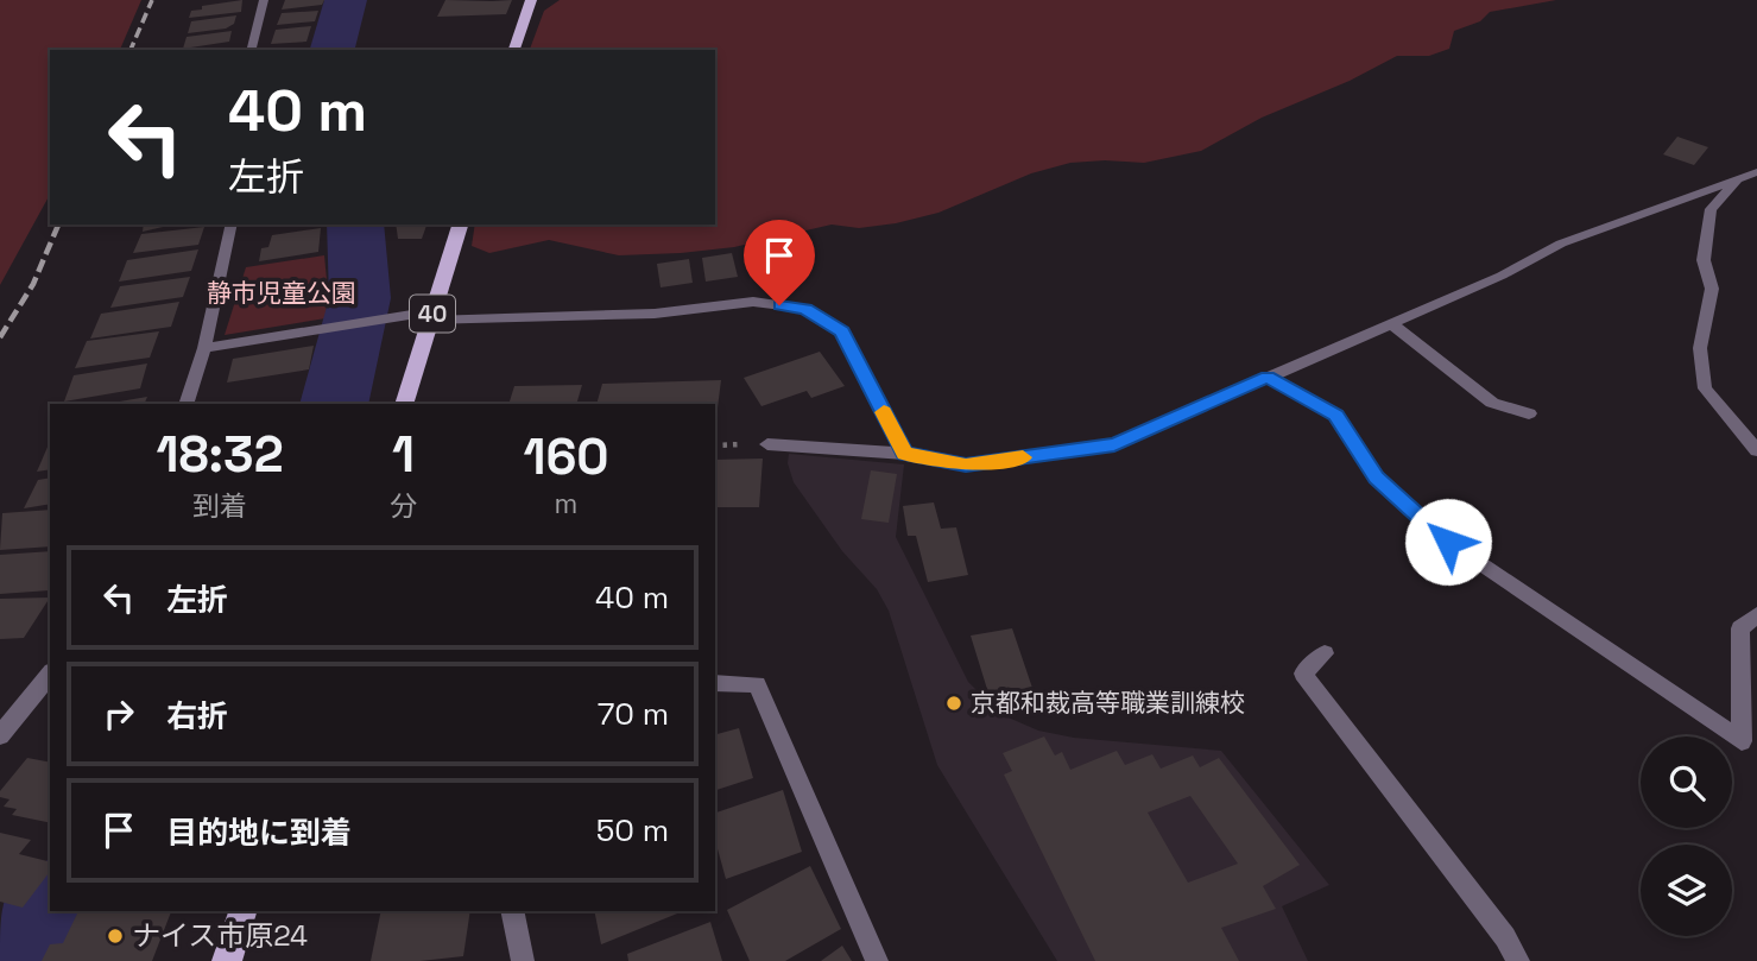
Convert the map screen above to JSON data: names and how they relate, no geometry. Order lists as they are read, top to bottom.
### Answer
{
  "streets": {
    "main road": ["40"]
  },
  "parks": ["静市児童公園"],
  "places": ["京都和裁高等職業訓練校", "ナイス市原24"],
  "page": {
    "turn": ["40 m", "左折"],
    "eta": [
      "18:32",
      "到着",
      "1",
      "分",
      "160",
      "m"
    ],
    "list": [
      {
        "name": "左折",
        "value": "40 m"
      },
      {
        "name": "右折",
        "value": "70 m"
      },
      {
        "name": "目的地に到着",
        "value": "50 m"
      }
    ]
  }
}
